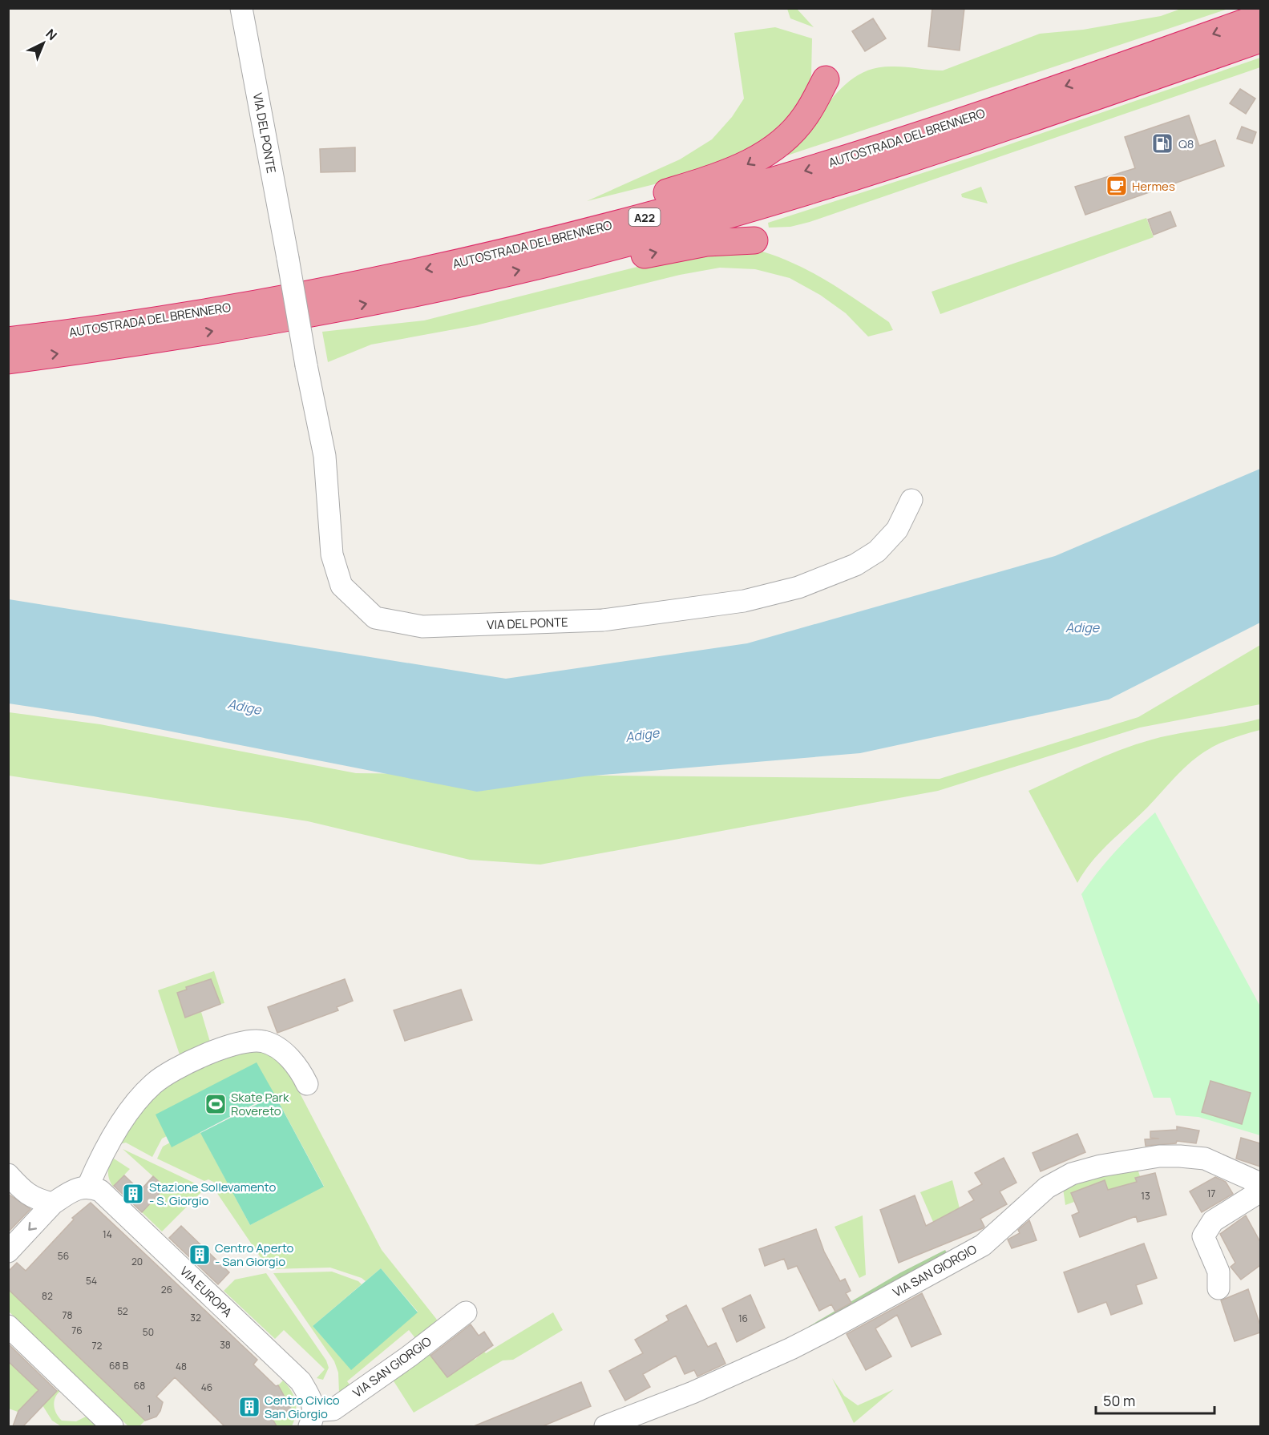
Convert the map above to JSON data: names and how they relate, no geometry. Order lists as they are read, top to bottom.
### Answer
{
  "streets": {
    "highway": ["AUTOSTRADA DEL BRENNERO", "A22"],
    "street": ["VIA DEL PONTE", "VIA SAN GIORGIO", "VIA EUROPA"]
  },
  "crossings": [
    ["VIA SAN GIORGIO", "VIA EUROPA"]
  ],
  "water": ["Adige"],
  "places": {
    "fuel station": ["Q8"],
    "cafe": ["Hermes"],
    "sports": ["Skate Park Rovereto"],
    "building": ["Stazione Sollevamento - S. Giorgio", "Centro Aperto - San Giorgio", "Centro Civico San Giorgio"]
  },
  "house_numbers": [
    "17",
    "13",
    "14",
    "56",
    "20",
    "54",
    "26",
    "82",
    "52",
    "78",
    "32",
    "16",
    "76",
    "50",
    "38",
    "72",
    "68 B",
    "48",
    "68",
    "46",
    "1"
  ],
  "scale_bar": "50 m",
  "north": "top right"
}
